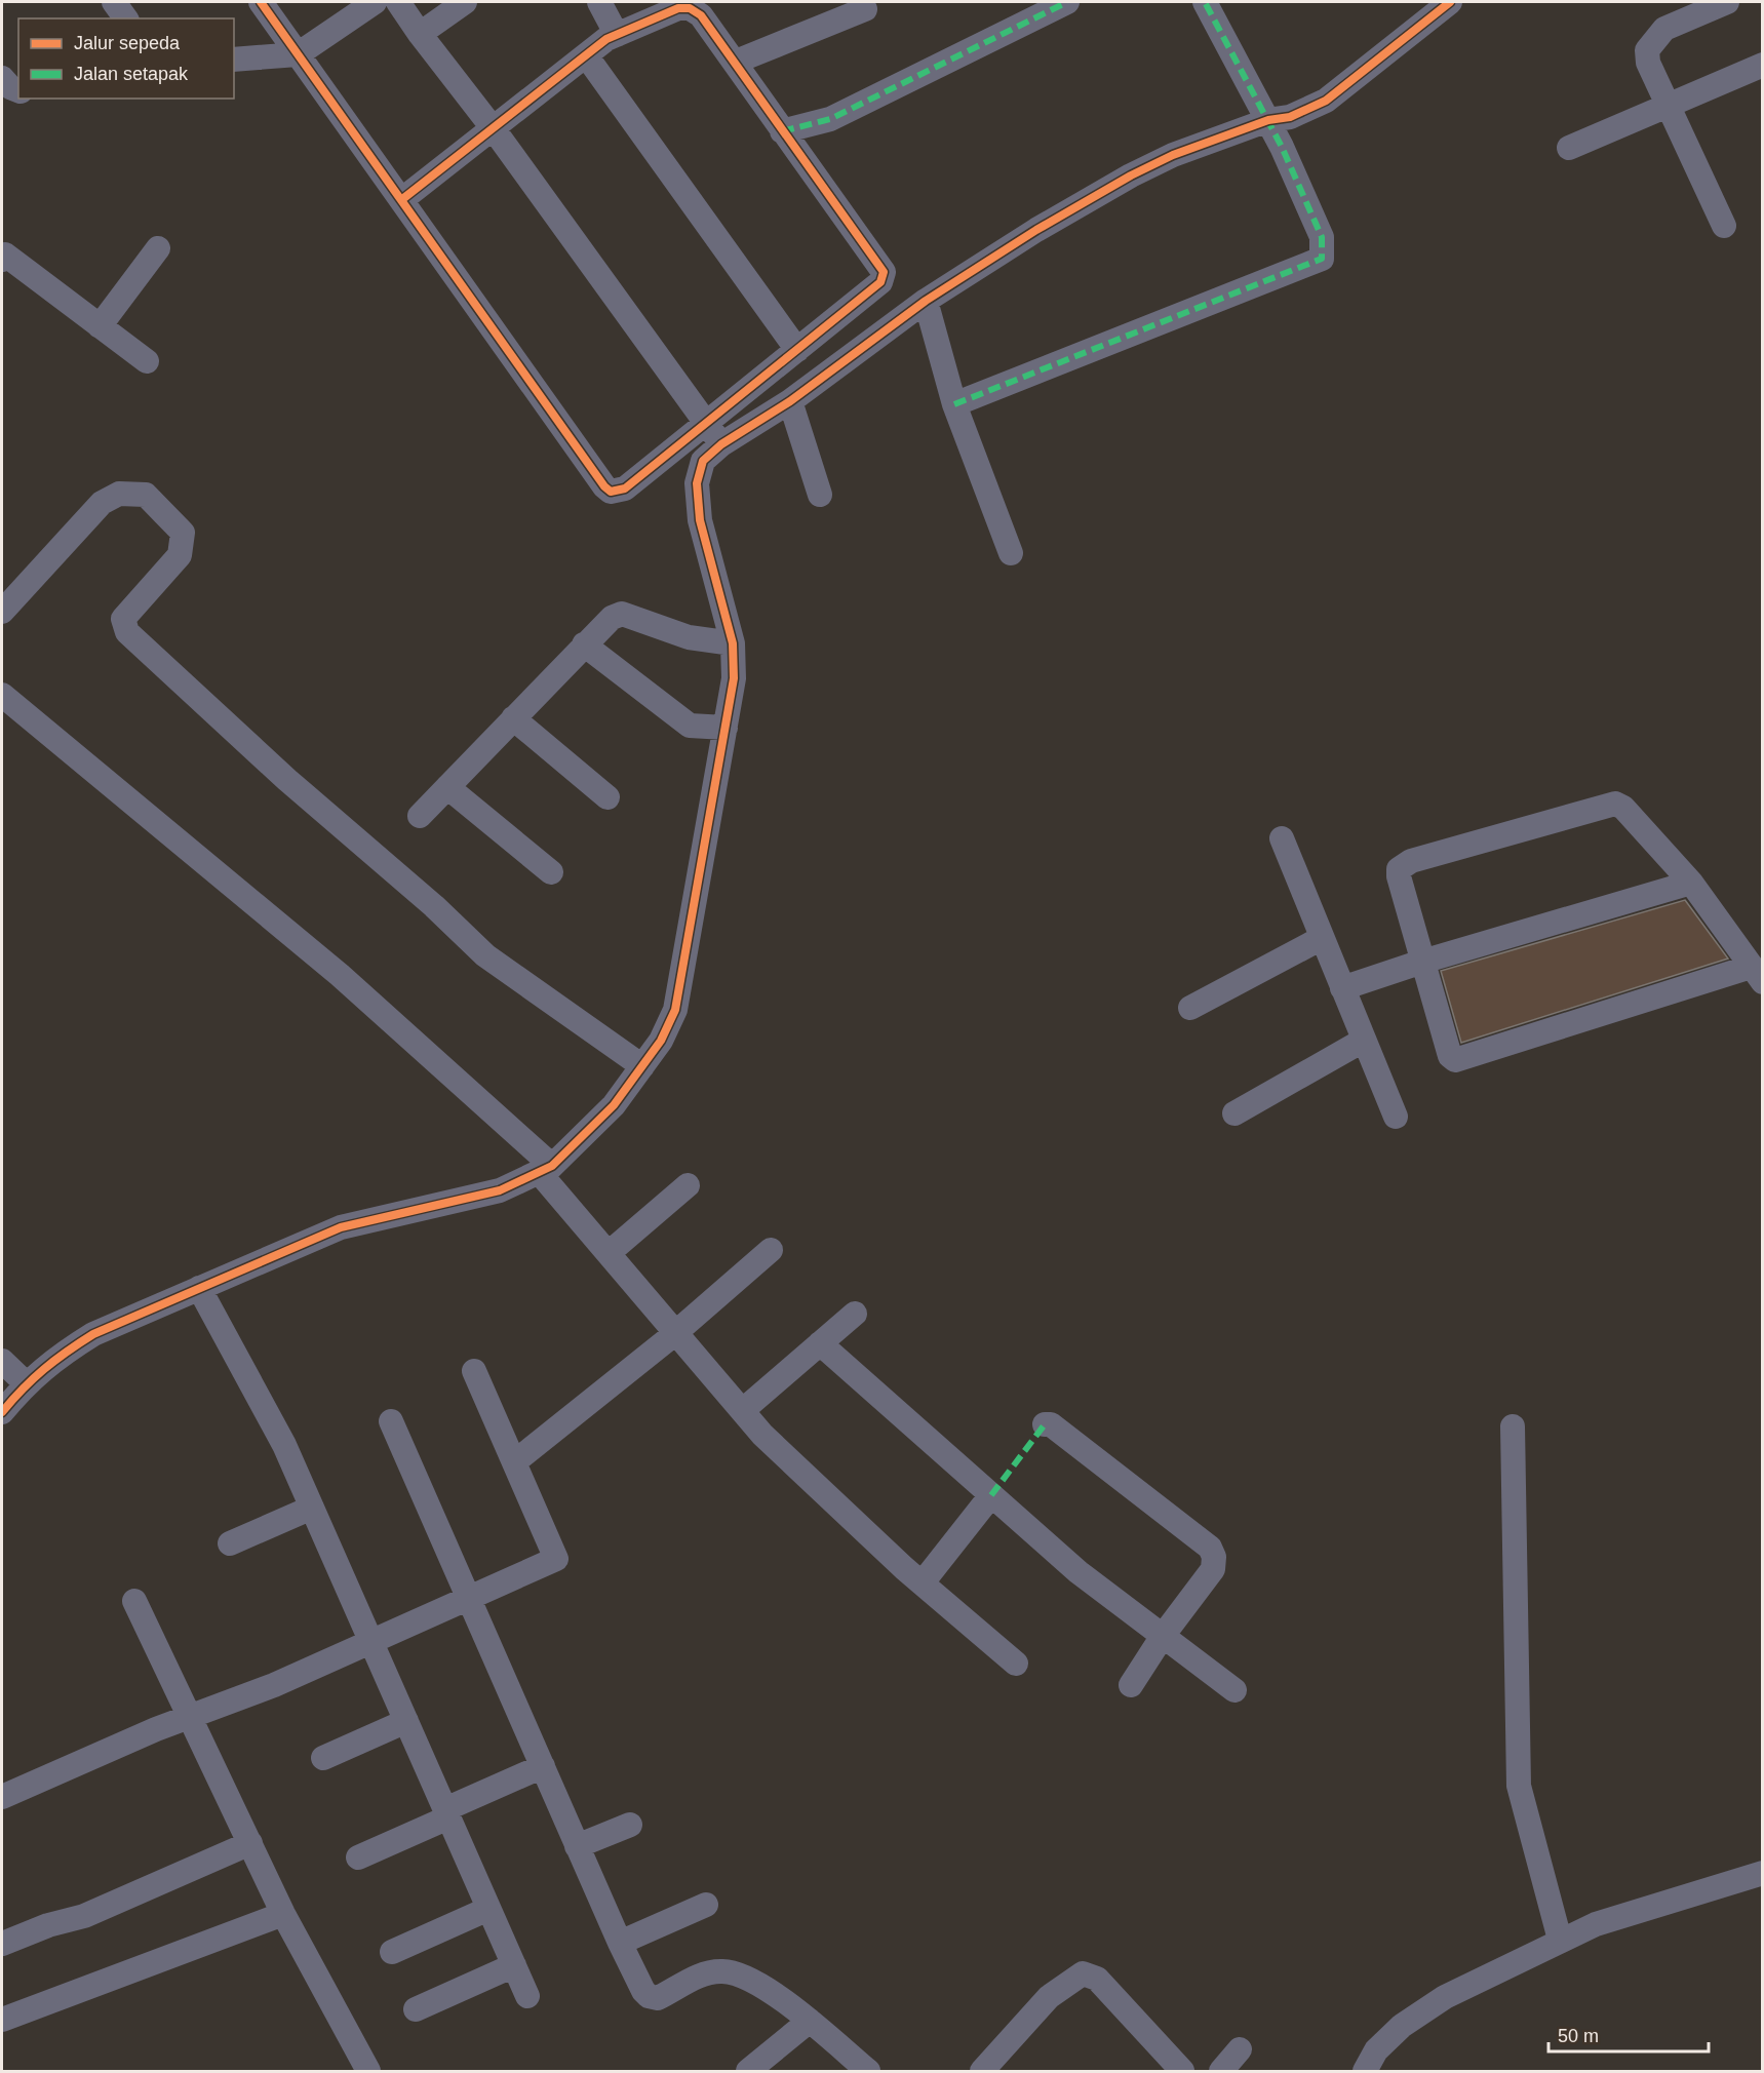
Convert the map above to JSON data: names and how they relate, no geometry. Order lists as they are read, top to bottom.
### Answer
{
  "legend": ["Jalur sepeda", "Jalan setapak"],
  "scale_bar": "50 m"
}
